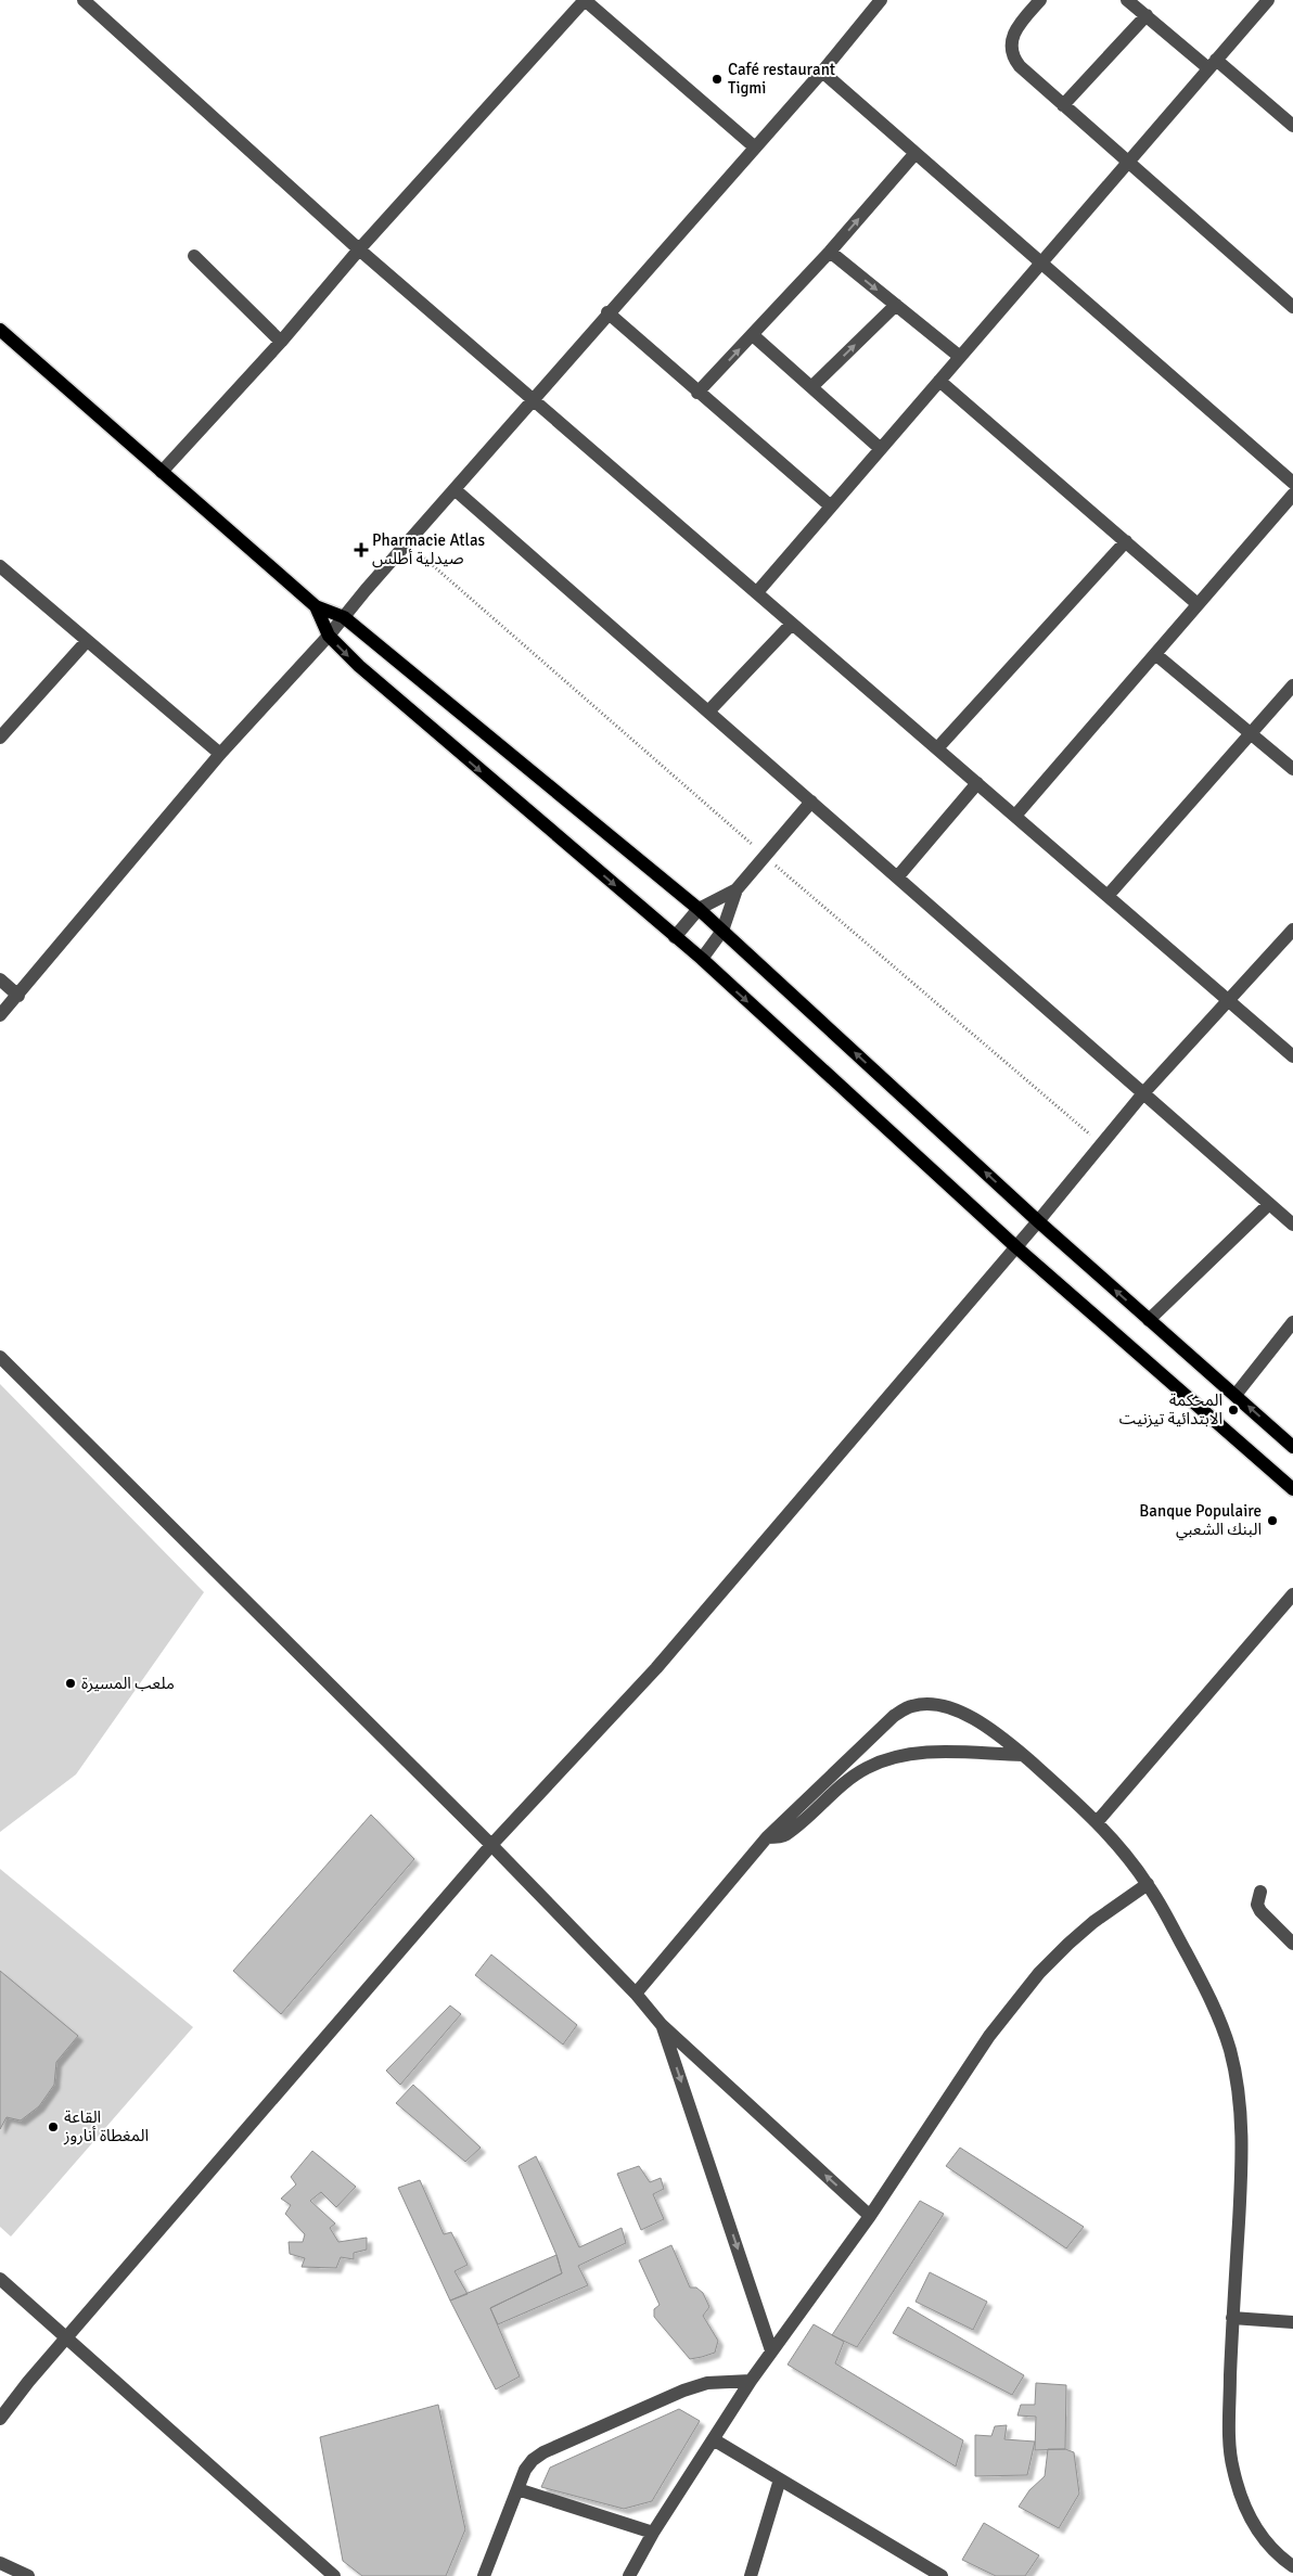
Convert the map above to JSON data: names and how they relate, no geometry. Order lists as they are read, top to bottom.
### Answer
{
  "places": {
    "other": [
      "Café restaurant Tigmi",
      "المحكمة الابتدائية تيزنيت",
      "Banque Populaire البنك الشعبي",
      "ملعب المسيرة",
      "القاعة المغطاة أناروز"
    ],
    "health": ["Pharmacie Atlas صيدلية أطلس"]
  }
}
